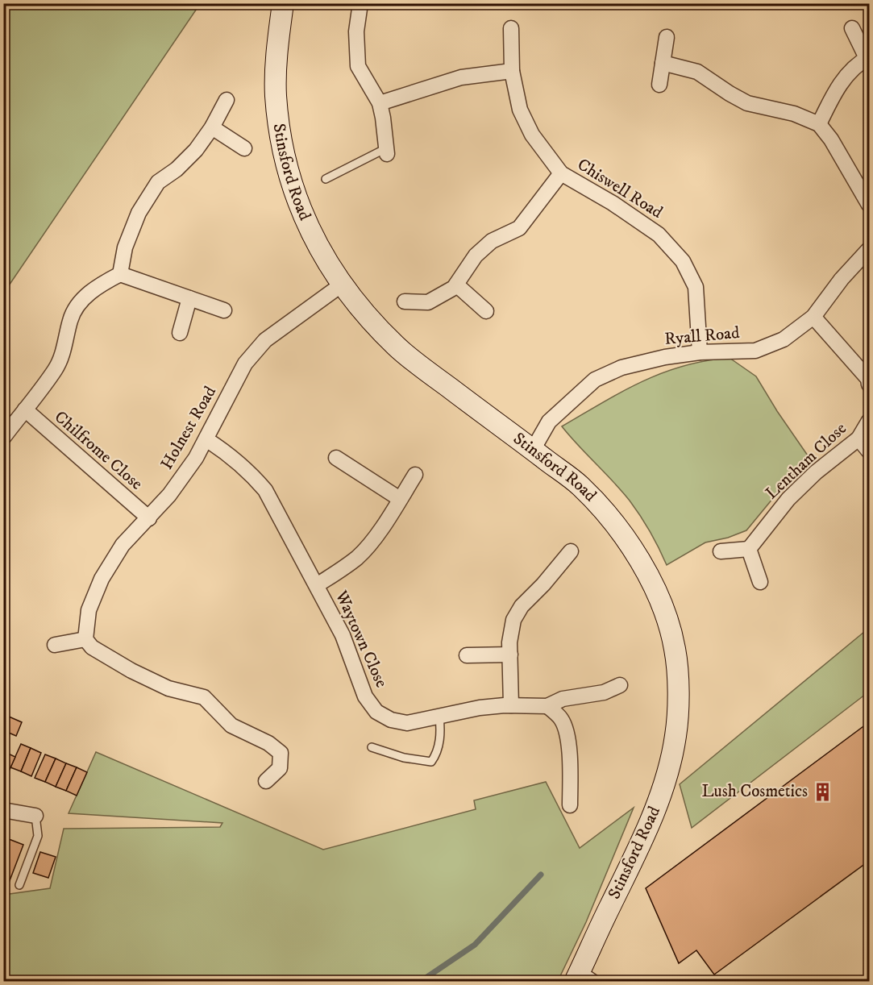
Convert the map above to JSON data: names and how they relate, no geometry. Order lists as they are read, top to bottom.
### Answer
{
  "streets": {
    "street": [
      "Stinsford Road",
      "Chiswell Road",
      "Ryall Road",
      "Holnest Road",
      "Chilfrome Close",
      "Lentham Close",
      "Waytown Close"
    ]
  },
  "crossings": [
    ["Stinsford Road", "Ryall Road"],
    ["Stinsford Road", "Holnest Road"],
    ["Chiswell Road", "Ryall Road"],
    ["Holnest Road", "Chilfrome Close"],
    ["Holnest Road", "Waytown Close"]
  ],
  "places": {
    "building": ["Lush Cosmetics"]
  }
}
